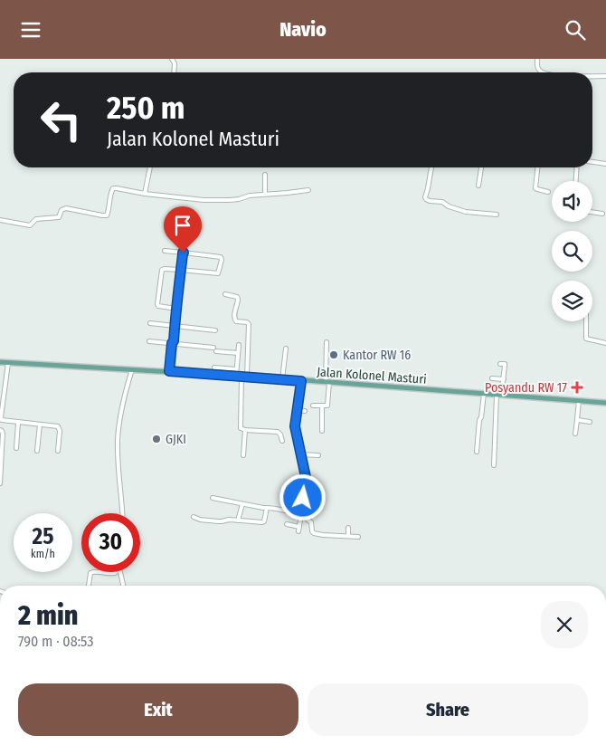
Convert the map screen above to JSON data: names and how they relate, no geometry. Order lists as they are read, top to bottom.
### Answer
{
  "streets": {
    "main road": ["Jalan Kolonel Masturi"]
  },
  "places": {
    "other": ["Kantor RW 16", "GJKI"],
    "health": ["Posyandu RW 17"]
  },
  "page": {
    "header": "Navio",
    "turn": ["250 m", "Jalan Kolonel Masturi"],
    "speed": "25 km/h",
    "limit": "30",
    "heading": ["2 min", "790 m · 08:53"],
    "buttons": ["Exit", "Share"]
  }
}
